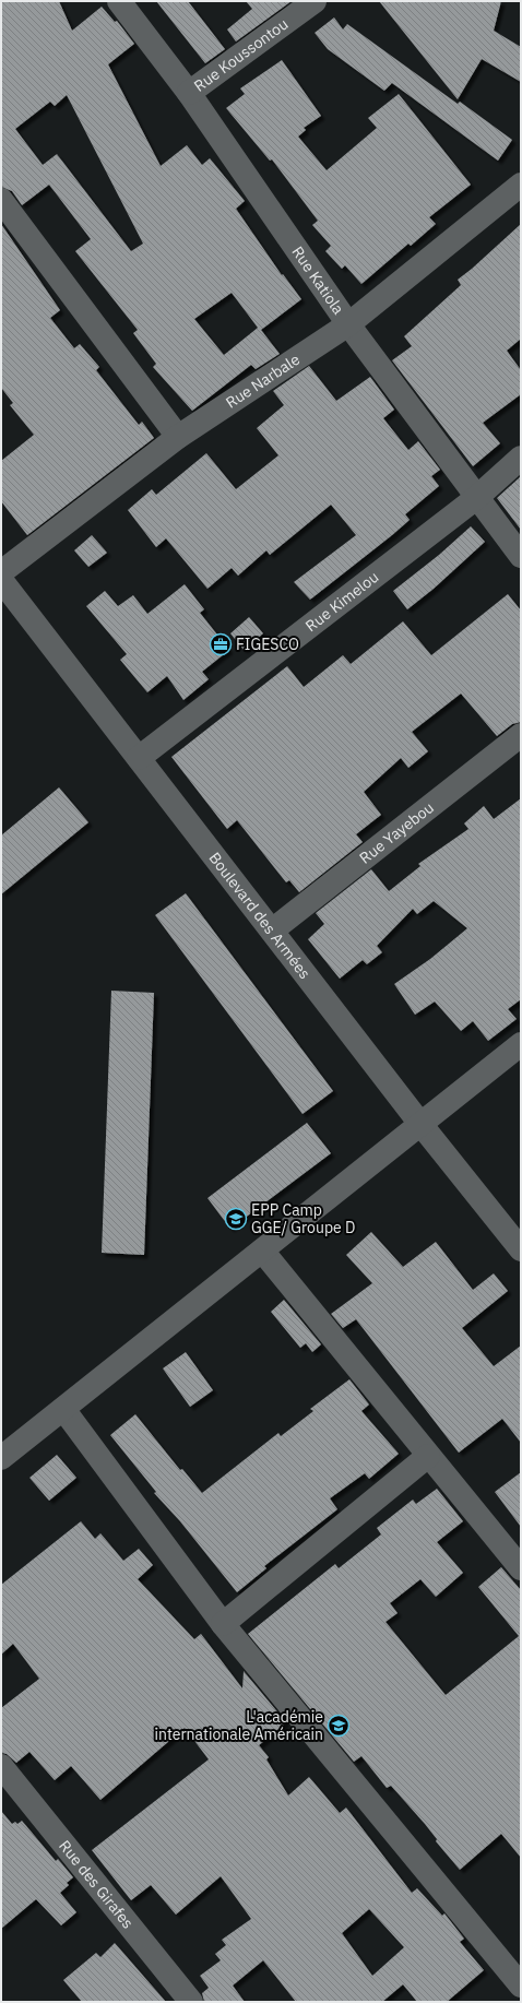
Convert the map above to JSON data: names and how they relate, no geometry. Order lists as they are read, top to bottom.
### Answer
{
  "streets": {
    "street": [
      "Rue Koussontou",
      "Rue Katiola",
      "Rue Narbale",
      "Rue Kimelou",
      "Rue Yayebou",
      "Boulevard des Armées",
      "Rue des Girafes"
    ]
  },
  "crossings": [
    ["Rue Koussontou", "Rue Katiola"],
    ["Rue Katiola", "Rue Narbale"],
    ["Rue Katiola", "Rue Kimelou"],
    ["Rue Kimelou", "Boulevard des Armées"],
    ["Rue Yayebou", "Boulevard des Armées"]
  ],
  "places": {
    "office": ["FIGESCO"],
    "school or university": ["EPP Camp GGE/ Groupe D", "L'académie internationale Américain"]
  }
}
